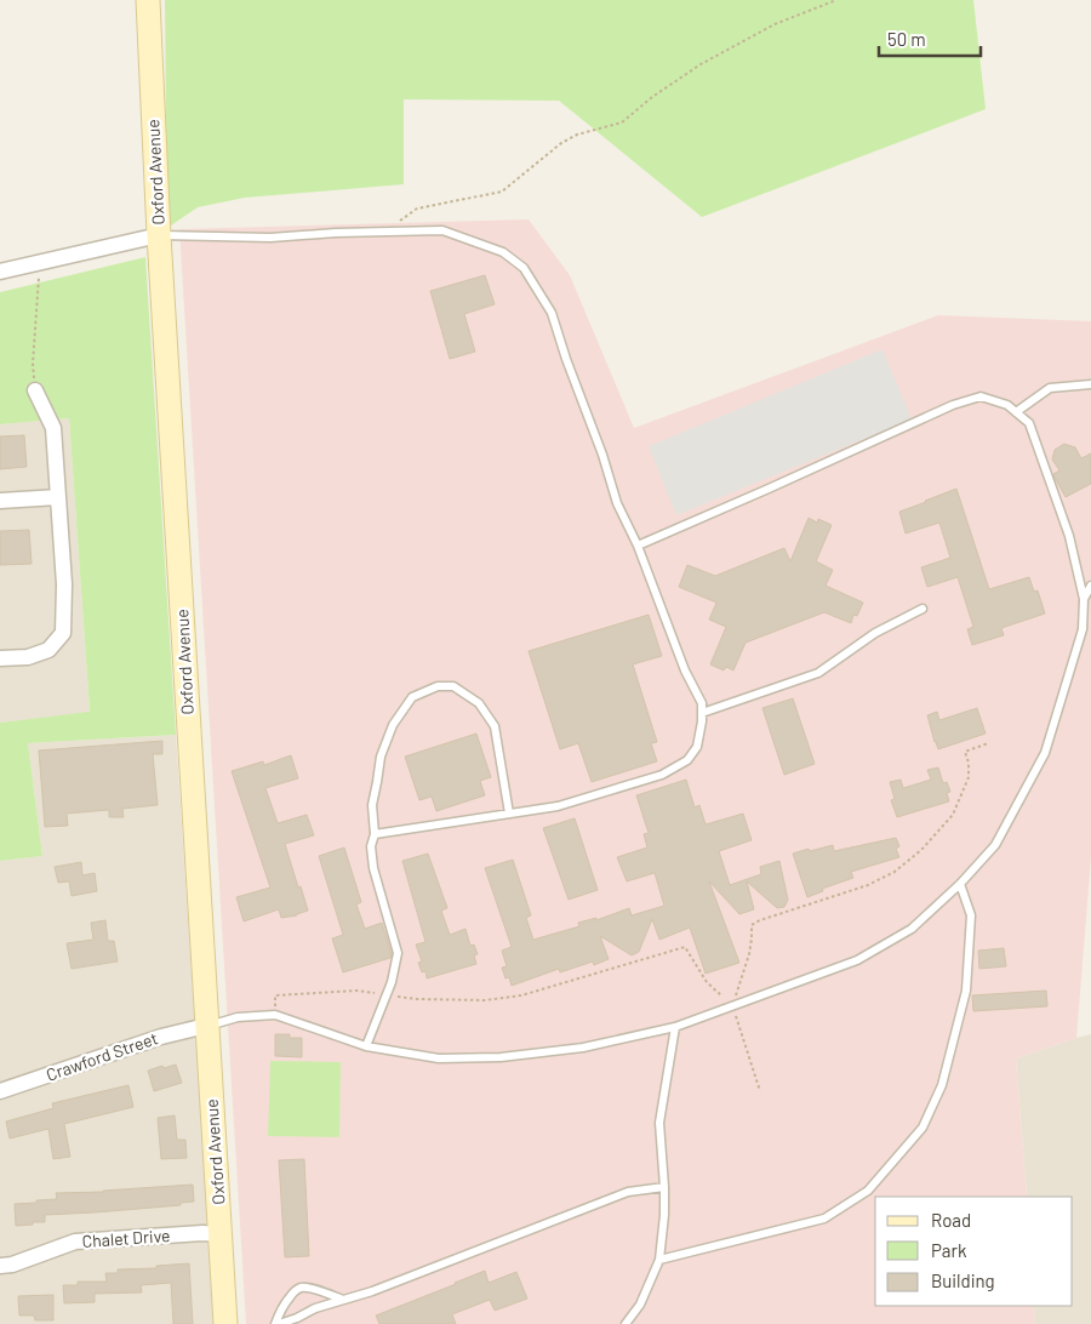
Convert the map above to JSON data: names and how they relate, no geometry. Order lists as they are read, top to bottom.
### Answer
{
  "streets": {
    "street": ["Oxford Avenue", "Crawford Street", "Chalet Drive"]
  },
  "crossings": [
    ["Oxford Avenue", "Crawford Street"],
    ["Oxford Avenue", "Chalet Drive"]
  ],
  "legend": ["Road", "Park", "Building"],
  "scale_bar": "50 m"
}
